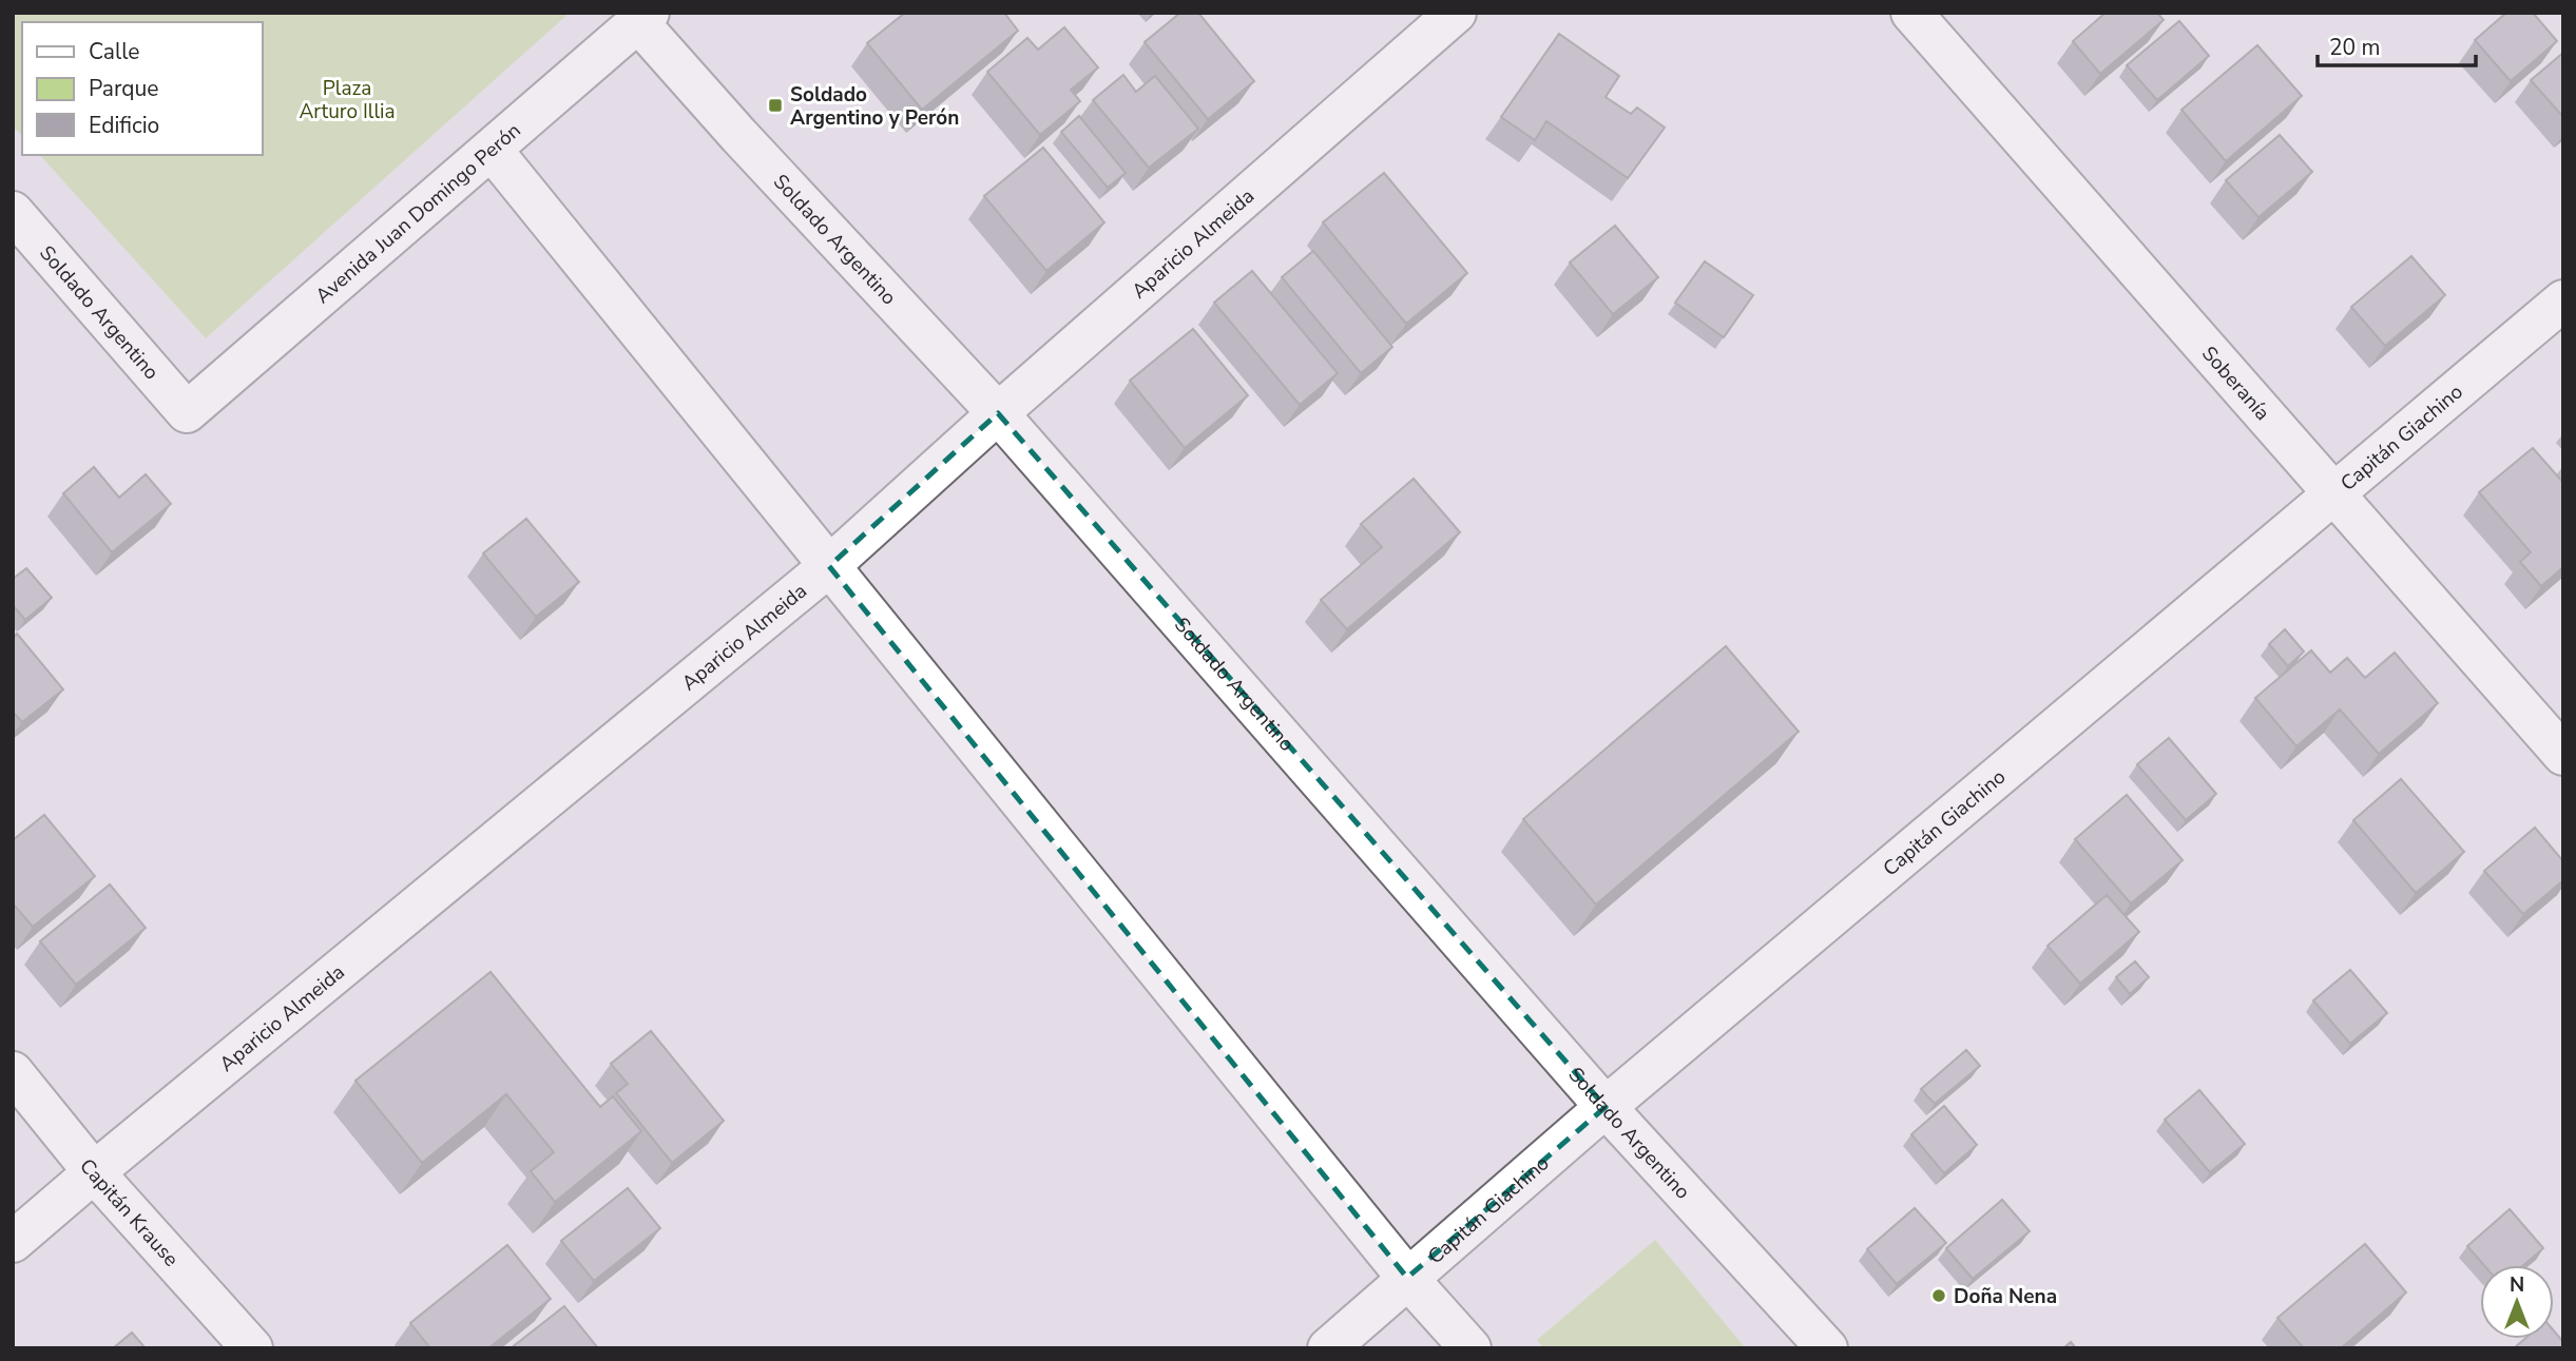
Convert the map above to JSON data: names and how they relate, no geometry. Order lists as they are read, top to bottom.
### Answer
{
  "streets": {
    "street": [
      "Avenida Juan Domingo Perón",
      "Soldado Argentino",
      "Aparicio Almeida",
      "Soberanía",
      "Capitán Giachino",
      "Capitán Krause"
    ]
  },
  "crossings": [
    ["Avenida Juan Domingo Perón", "Soldado Argentino"],
    ["Soldado Argentino", "Aparicio Almeida"],
    ["Soldado Argentino", "Capitán Giachino"],
    ["Aparicio Almeida", "Capitán Krause"],
    ["Soberanía", "Capitán Giachino"]
  ],
  "parks": ["Plaza Arturo Illia"],
  "places": {
    "transit": ["Soldado Argentino y Perón"],
    "other": ["Doña Nena"]
  },
  "legend": ["Calle", "Parque", "Edificio"],
  "scale_bar": "20 m",
  "north": "top"
}
